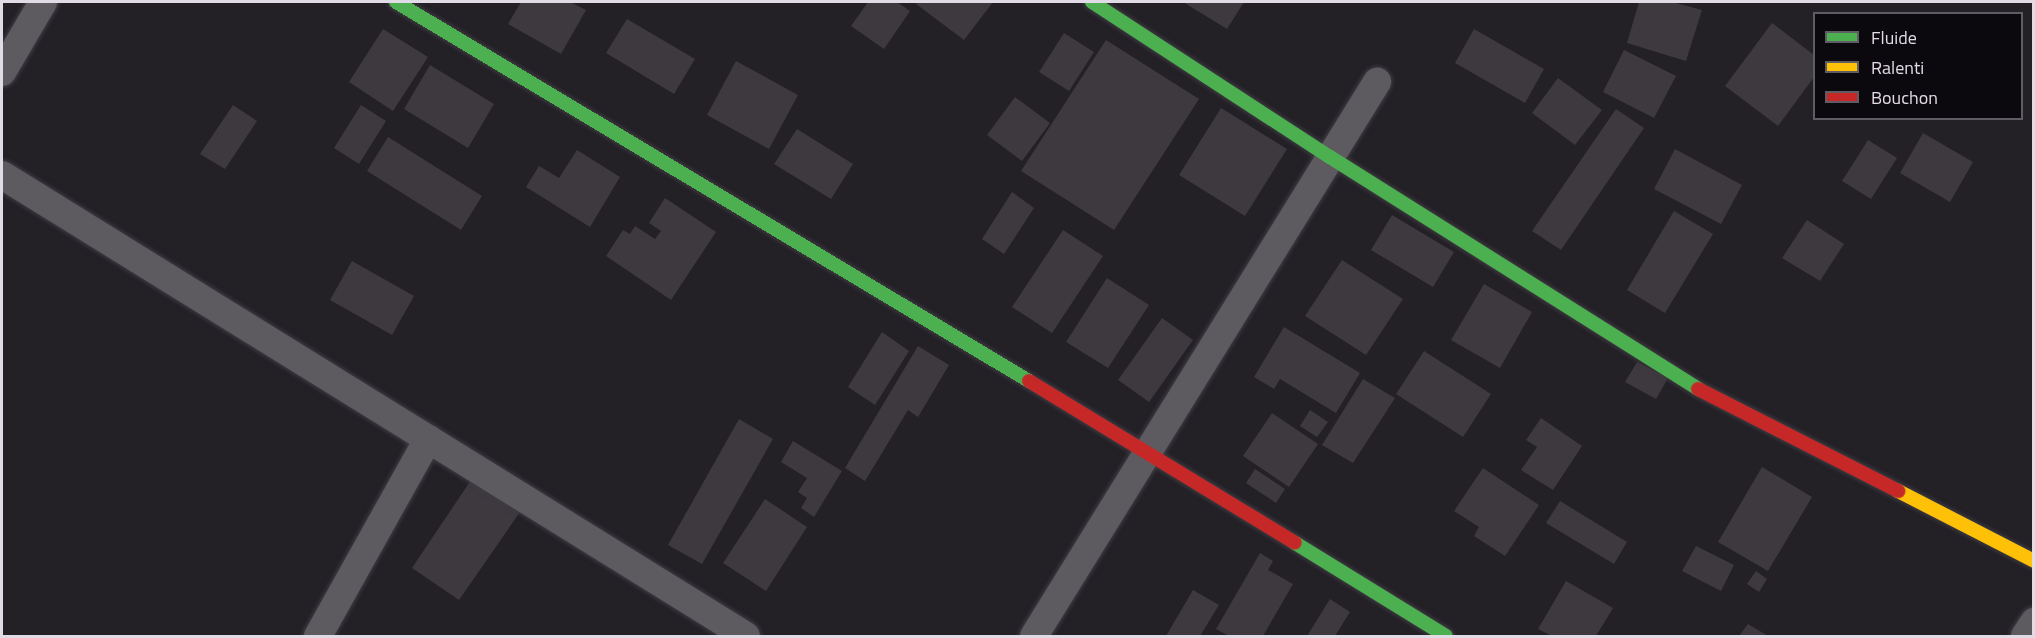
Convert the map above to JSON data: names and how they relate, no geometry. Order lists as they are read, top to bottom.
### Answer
{
  "legend": ["Fluide", "Ralenti", "Bouchon"]
}
